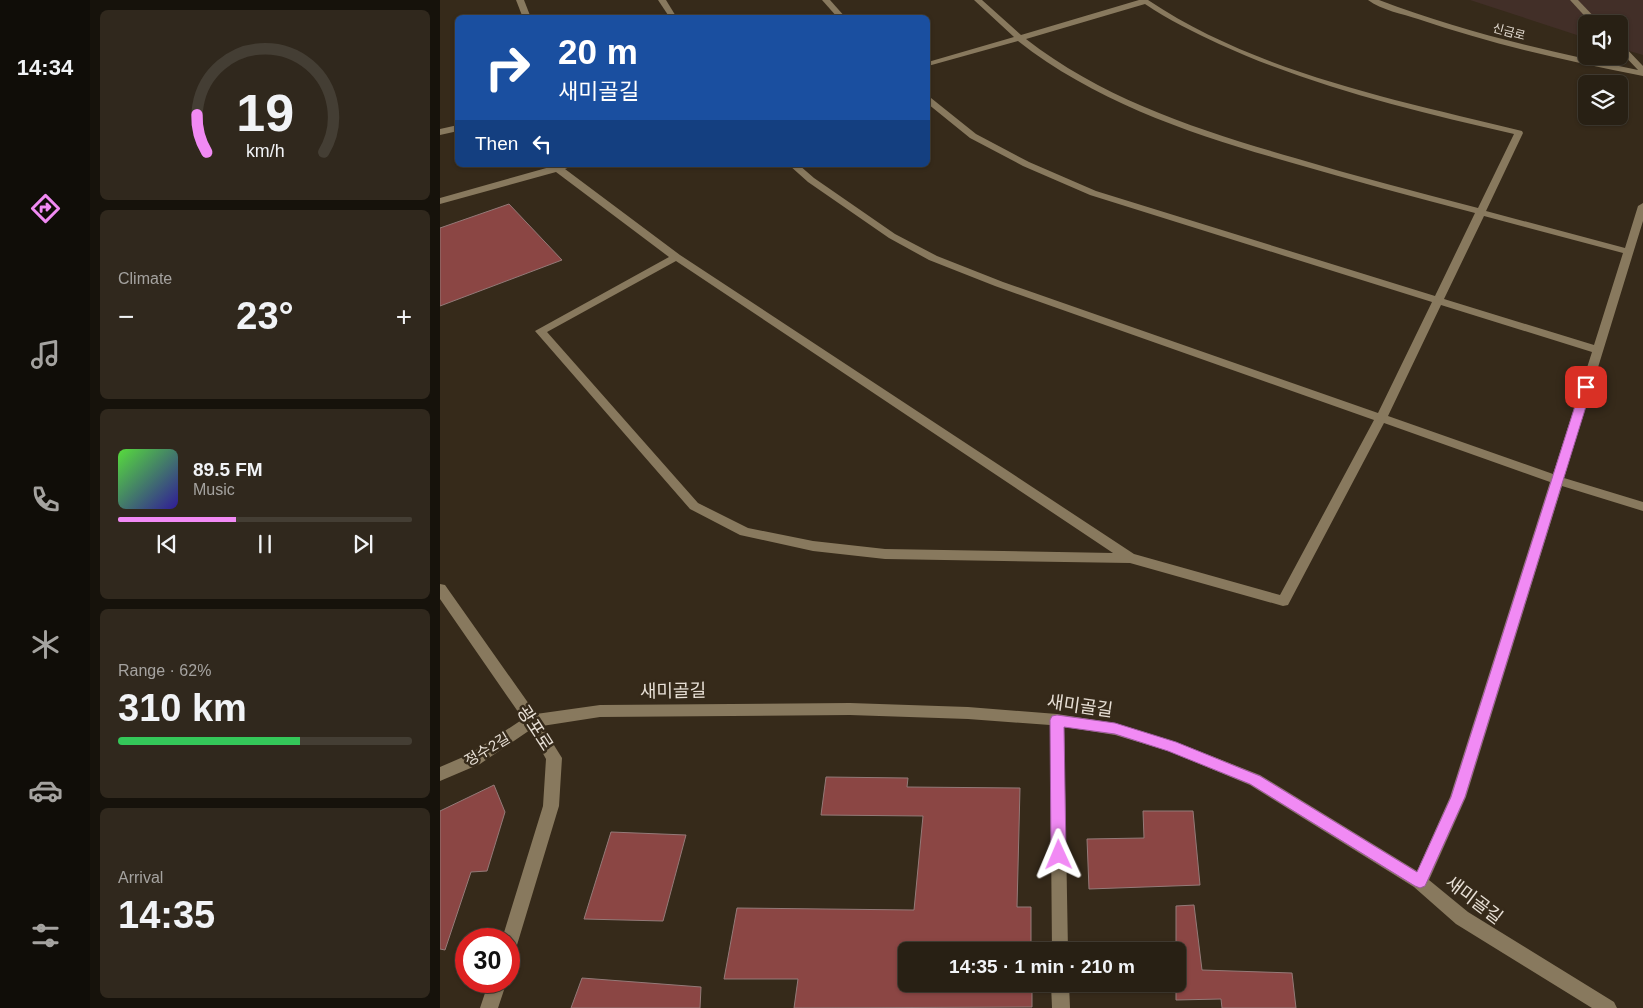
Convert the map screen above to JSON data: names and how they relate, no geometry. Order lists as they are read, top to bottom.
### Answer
{
  "streets": {
    "street": [
      "신금로",
      "새미골길",
      "광포로",
      "정수2길"
    ]
  },
  "crossings": [
    ["새미골길", "광포로"],
    ["새미골길", "정수2길"],
    ["광포로", "정수2길"]
  ],
  "page": {
    "tabs": "14:34",
    "turn": ["20 m", "새미골길"],
    "then": "Then",
    "tile": [
      "Climate",
      ["Range · 62%", "310 km"],
      ["Arrival", "14:35"]
    ],
    "heat": ["−", "23°", "+"],
    "song": ["89.5 FM", "Music"],
    "limit": "30",
    "trip": "14:35 · 1 min · 210 m",
    "gauge": ["19", "km/h"]
  }
}
